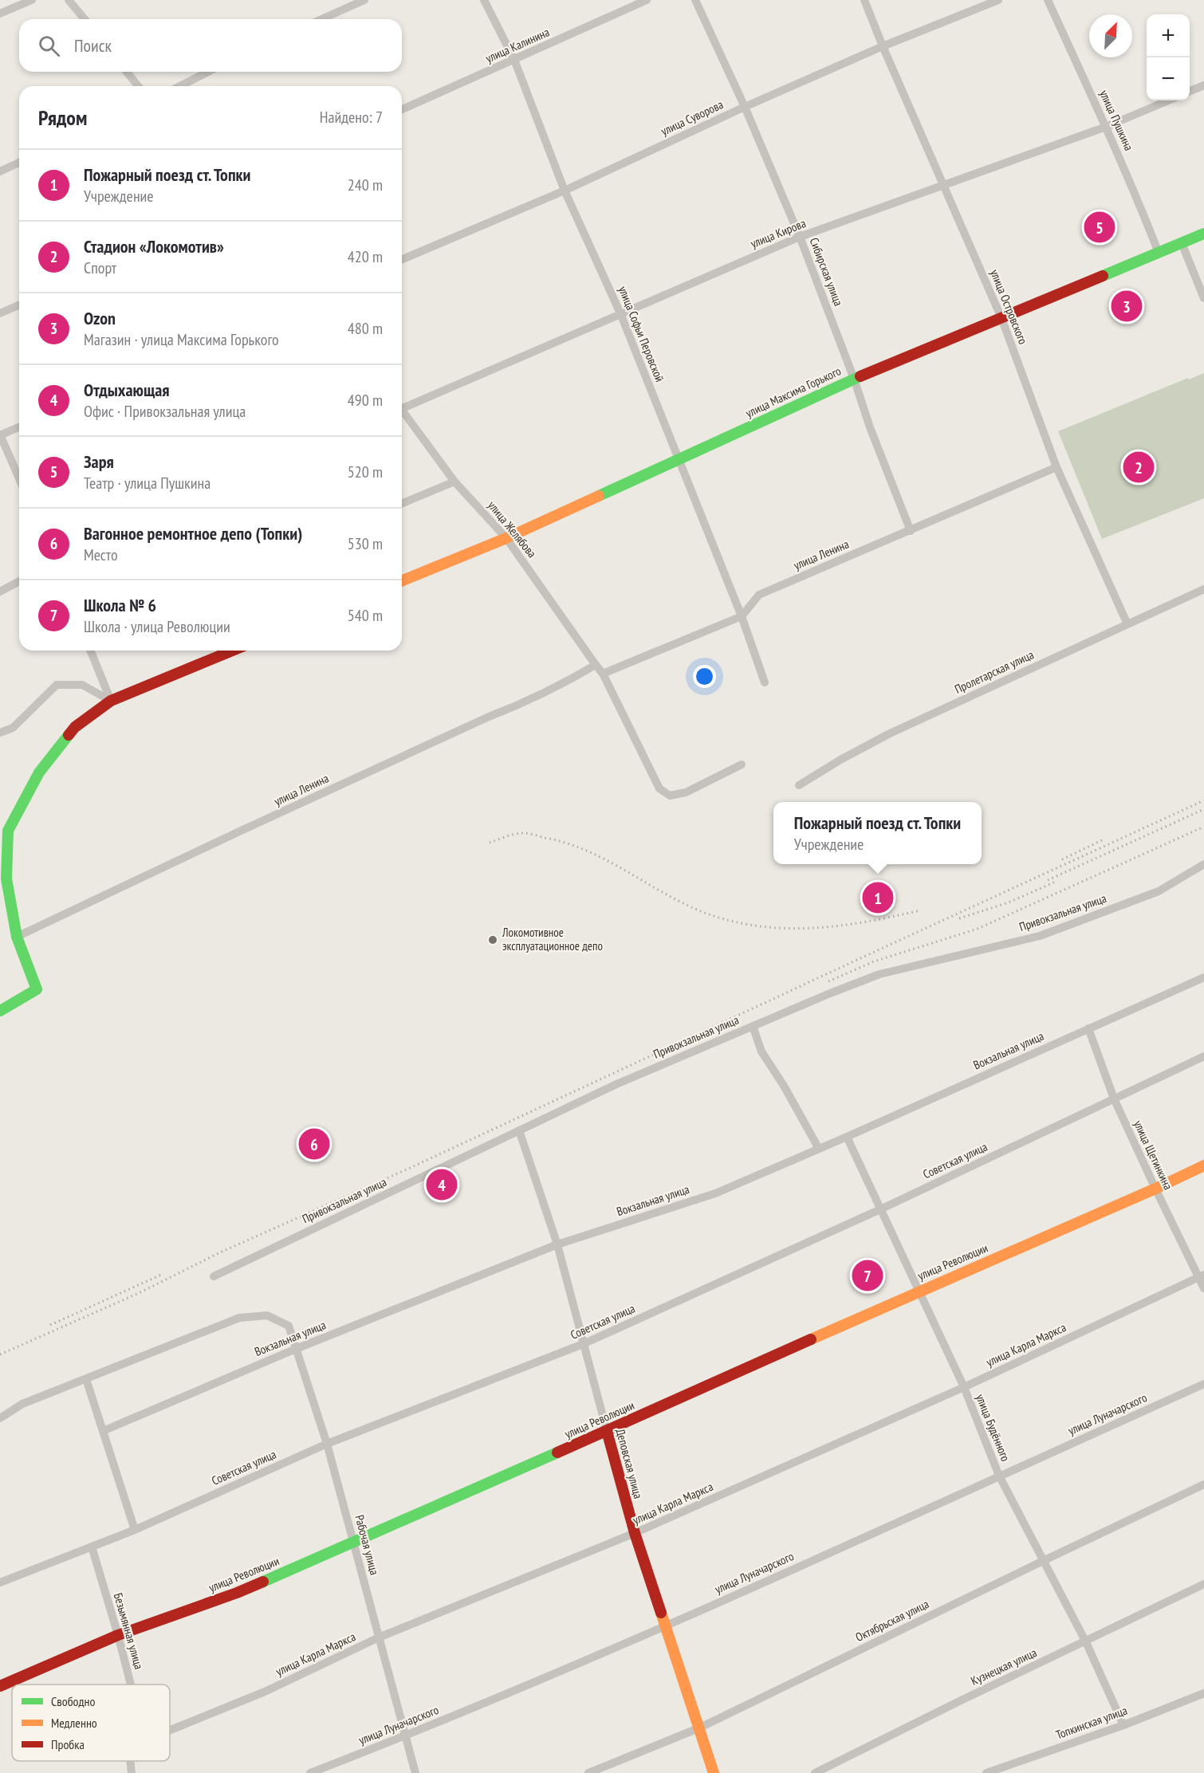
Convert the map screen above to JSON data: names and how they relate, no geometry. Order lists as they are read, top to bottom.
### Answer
{
  "streets": {
    "street": [
      "улица Калинина",
      "улица Суворова",
      "улица Пушкина",
      "улица Кирова",
      "Сибирская улица",
      "улица Островского",
      "улица Софьи Перовской",
      "улица Максима Горького",
      "улица Желябова",
      "улица Ленина",
      "Пролетарская улица",
      "Привокзальная улица",
      "Вокзальная улица",
      "улица Щетинкина",
      "Советская улица",
      "улица Революции",
      "улица Карла Маркса",
      "улица Луначарского",
      "улица Будённого",
      "Деповская улица",
      "Рабочая улица",
      "Октябрьская улица",
      "Безымянная улица",
      "Кузнецкая улица",
      "Топкинская улица"
    ]
  },
  "crossings": [
    ["улица Калинина", "улица Софьи Перовской"],
    ["улица Суворова", "Сибирская улица"],
    ["улица Суворова", "улица Островского"],
    ["улица Суворова", "улица Софьи Перовской"],
    ["улица Пушкина", "улица Кирова"],
    ["улица Пушкина", "улица Максима Горького"],
    ["улица Кирова", "Сибирская улица"],
    ["улица Кирова", "улица Островского"],
    ["улица Кирова", "улица Софьи Перовской"],
    ["Сибирская улица", "улица Максима Горького"],
    ["Сибирская улица", "улица Ленина"],
    ["улица Островского", "улица Максима Горького"],
    ["улица Островского", "улица Ленина"],
    ["улица Островского", "Пролетарская улица"],
    ["улица Софьи Перовской", "улица Максима Горького"],
    ["улица Софьи Перовской", "улица Ленина"],
    ["улица Максима Горького", "улица Желябова"],
    ["улица Желябова", "улица Ленина"],
    ["Привокзальная улица", "Деповская улица"],
    ["Вокзальная улица", "улица Щетинкина"],
    ["Вокзальная улица", "улица Будённого"],
    ["Вокзальная улица", "Деповская улица"],
    ["Вокзальная улица", "Рабочая улица"],
    ["улица Щетинкина", "Советская улица"],
    ["улица Щетинкина", "улица Революции"],
    ["улица Щетинкина", "улица Карла Маркса"],
    ["Советская улица", "улица Будённого"],
    ["Советская улица", "Деповская улица"],
    ["Советская улица", "Рабочая улица"],
    ["Советская улица", "Безымянная улица"],
    ["улица Революции", "улица Будённого"],
    ["улица Революции", "Деповская улица"],
    ["улица Революции", "Рабочая улица"],
    ["улица Революции", "Безымянная улица"],
    ["улица Карла Маркса", "улица Будённого"],
    ["улица Карла Маркса", "Деповская улица"],
    ["улица Карла Маркса", "Рабочая улица"],
    ["улица Луначарского", "улица Будённого"],
    ["улица Луначарского", "Деповская улица"],
    ["улица Луначарского", "Рабочая улица"],
    ["улица Будённого", "Октябрьская улица"],
    ["улица Будённого", "Кузнецкая улица"],
    ["улица Будённого", "Топкинская улица"],
    ["Деповская улица", "Октябрьская улица"]
  ],
  "places": ["Локомотивное эксплуатационное депо"],
  "legend": ["Свободно", "Медленно", "Пробка"],
  "north": "top right",
  "page": {
    "map_buttons": ["+", "−"],
    "search": "Поиск",
    "heading": ["Рядом", "Найдено: 7"],
    "list": [
      {
        "mark": "1",
        "name": "Пожарный поезд ст. Топки",
        "note": "Учреждение",
        "value": "240 m"
      },
      {
        "mark": "2",
        "name": "Стадион «Локомотив»",
        "note": "Спорт",
        "value": "420 m"
      },
      {
        "mark": "3",
        "name": "Ozon",
        "note": "Магазин · улица Максима Горького",
        "value": "480 m"
      },
      {
        "mark": "4",
        "name": "Отдыхающая",
        "note": "Офис · Привокзальная улица",
        "value": "490 m"
      },
      {
        "mark": "5",
        "name": "Заря",
        "note": "Театр · улица Пушкина",
        "value": "520 m"
      },
      {
        "mark": "6",
        "name": "Вагонное ремонтное депо (Топки)",
        "note": "Место",
        "value": "530 m"
      },
      {
        "mark": "7",
        "name": "Школа № 6",
        "note": "Школа · улица Революции",
        "value": "540 m"
      }
    ],
    "pins": [
      "5",
      "3",
      "2",
      "1",
      "6",
      "4",
      "7"
    ],
    "popup": ["Пожарный поезд ст. Топки", "Учреждение"]
  }
}
